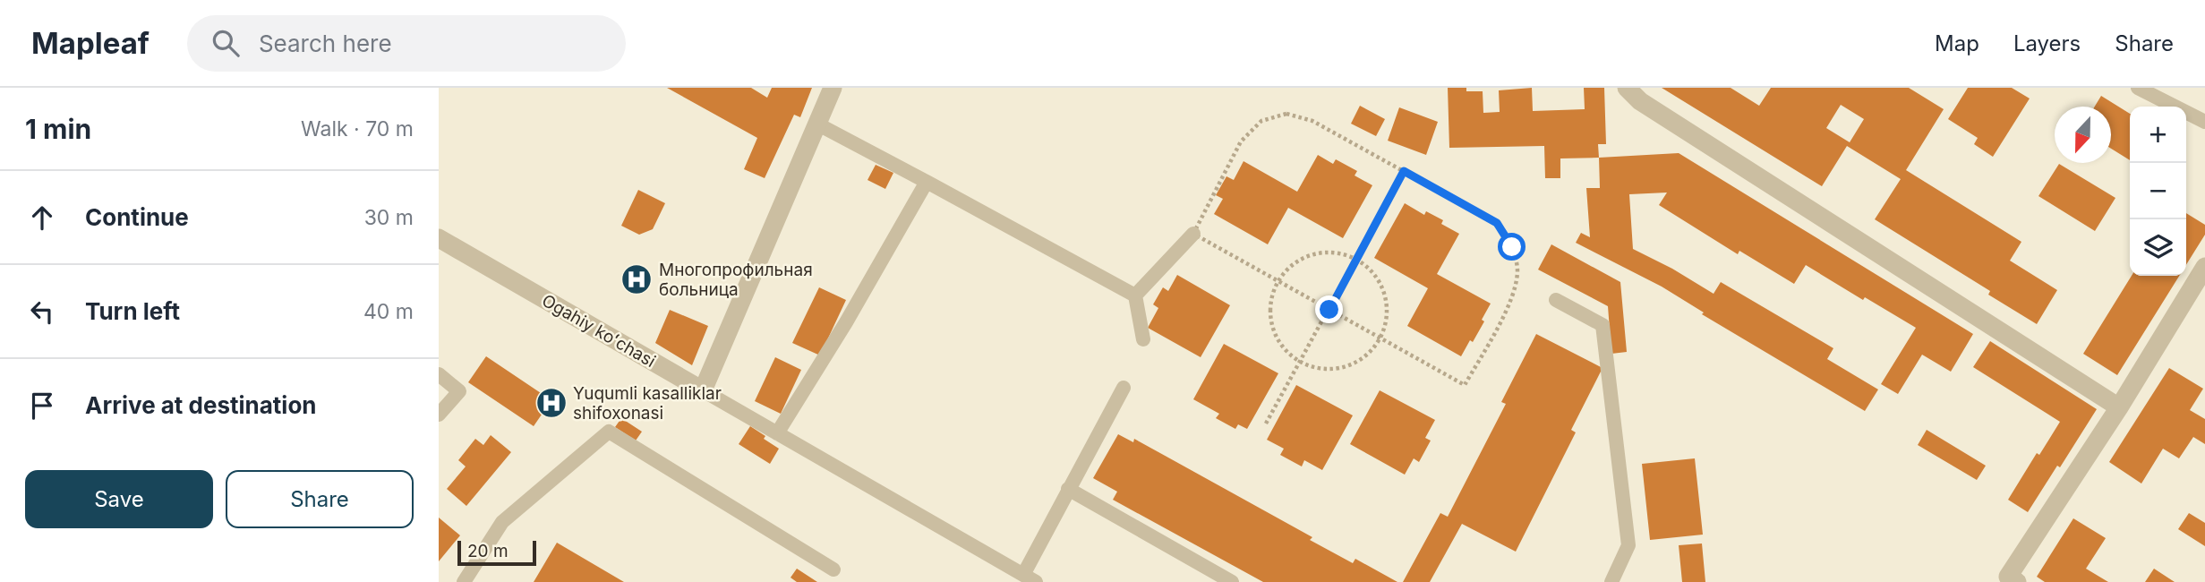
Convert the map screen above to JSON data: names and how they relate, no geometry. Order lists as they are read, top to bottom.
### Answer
{
  "streets": {
    "street": ["Ogahiy koʻchasi"]
  },
  "places": {
    "hospital": ["Многопрофильная больница", "Yuqumli kasalliklar shifoxonasi"]
  },
  "scale_bar": "20 m",
  "north": "bottom",
  "page": {
    "header": "Mapleaf",
    "search": "Search here",
    "nav": ["Map", "Layers", "Share"],
    "heading": ["1 min", "Walk · 70 m"],
    "map_buttons": ["+", "−"],
    "list": [
      ["Continue", "30 m"],
      ["Turn left", "40 m"],
      "Arrive at destination"
    ],
    "buttons": ["Save", "Share"],
    "scale": "20 m"
  }
}
